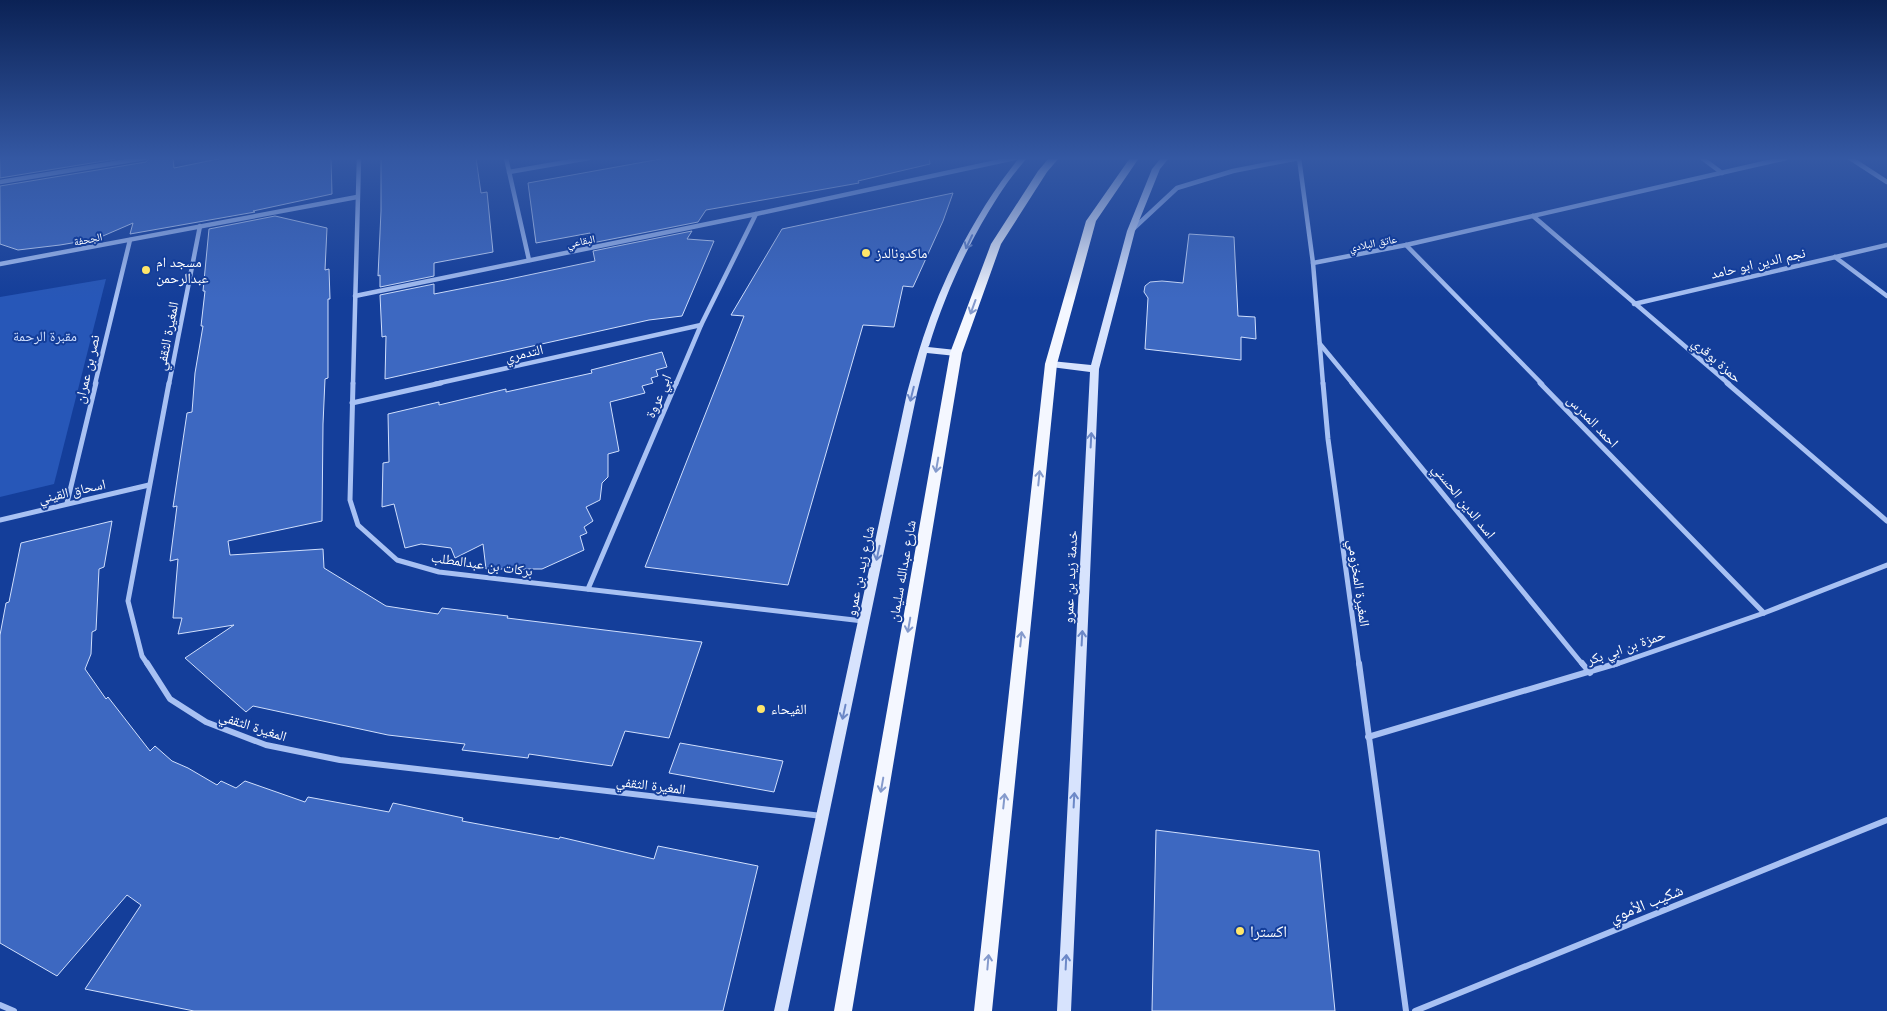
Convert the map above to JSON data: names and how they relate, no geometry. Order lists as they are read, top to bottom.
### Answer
{
  "streets": {
    "main road": ["شارع زيد بن عمرو", "شارع عبدالله سليمان", "خدمة زيد بن عمرو"],
    "street": [
      "الجحفة",
      "البقاعي",
      "عاتق البلادي",
      "نجم الدين ابو حامد",
      "المغيرة الثقفي",
      "التدمري",
      "حمزة بوقري",
      "نصر بن عمران",
      "ابي عروة",
      "احمد المدرس",
      "اسحاق القيني",
      "اسد الدين الحسني",
      "بركات بن عبدالمطلب",
      "المغيرة المخزومي",
      "حمزة بن ابي بكر",
      "شكيب الأموي"
    ]
  },
  "crossings": [
    ["الجحفة", "المغيرة الثقفي"],
    ["الجحفة", "نصر بن عمران"],
    ["البقاعي", "ابي عروة"],
    ["البقاعي", "بركات بن عبدالمطلب"],
    ["عاتق البلادي", "حمزة بوقري"],
    ["عاتق البلادي", "احمد المدرس"],
    ["عاتق البلادي", "المغيرة المخزومي"],
    ["نجم الدين ابو حامد", "حمزة بوقري"],
    ["المغيرة الثقفي", "اسحاق القيني"],
    ["المغيرة الثقفي", "شارع زيد بن عمرو"],
    ["التدمري", "ابي عروة"],
    ["التدمري", "بركات بن عبدالمطلب"],
    ["نصر بن عمران", "اسحاق القيني"],
    ["ابي عروة", "بركات بن عبدالمطلب"],
    ["احمد المدرس", "حمزة بن ابي بكر"],
    ["اسد الدين الحسني", "المغيرة المخزومي"],
    ["اسد الدين الحسني", "حمزة بن ابي بكر"],
    ["بركات بن عبدالمطلب", "شارع زيد بن عمرو"],
    ["المغيرة المخزومي", "حمزة بن ابي بكر"]
  ],
  "one_way": ["شارع زيد بن عمرو"],
  "parks": ["مقبرة الرحمة"],
  "places": [
    "ماكدونالدز",
    "مسجد ام عبدالرحمن",
    "الفيحاء",
    "اكسترا"
  ]
}
